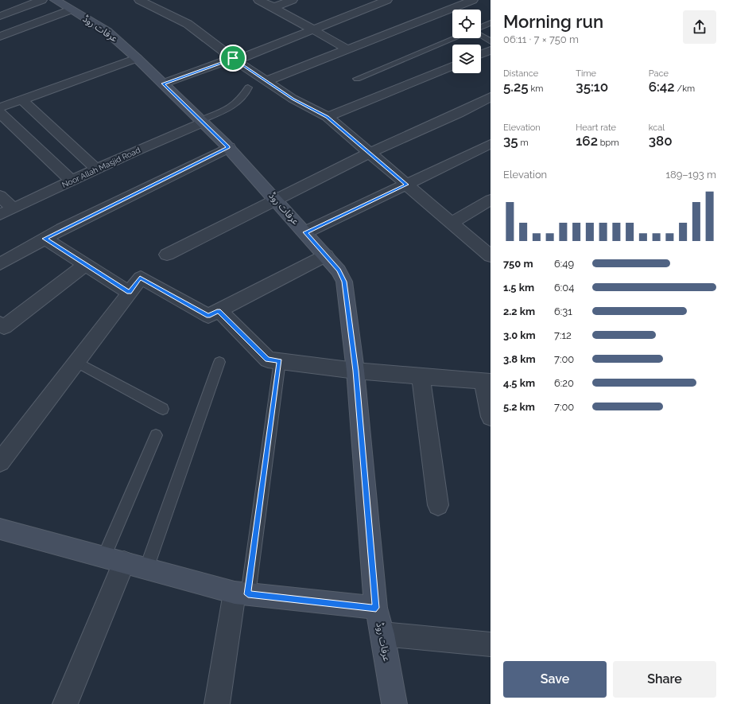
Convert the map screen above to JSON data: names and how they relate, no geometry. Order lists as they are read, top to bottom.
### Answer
{
  "streets": {
    "street": ["عرفات روڈ", "Noor Allah Masjid Road"]
  },
  "crossings": [
    ["عرفات روڈ", "Noor Allah Masjid Road"]
  ],
  "page": {
    "heading": ["Morning run", "06:11 · 7 × 750 m"],
    "stats": [
      ["Distance", "5.25 km"],
      ["Time", "35:10"],
      ["Pace", "6:42 /km"],
      ["Elevation", "35 m"],
      ["Heart rate", "162 bpm"],
      ["kcal", "380"]
    ],
    "chart": ["Elevation", "189–193 m"],
    "list": [
      {
        "name": "750 m",
        "note": "6:49"
      },
      {
        "name": "1.5 km",
        "note": "6:04"
      },
      {
        "name": "2.2 km",
        "note": "6:31"
      },
      {
        "name": "3.0 km",
        "note": "7:12"
      },
      {
        "name": "3.8 km",
        "note": "7:00"
      },
      {
        "name": "4.5 km",
        "note": "6:20"
      },
      {
        "name": "5.2 km",
        "note": "7:00"
      }
    ],
    "buttons": ["Save", "Share"]
  }
}
